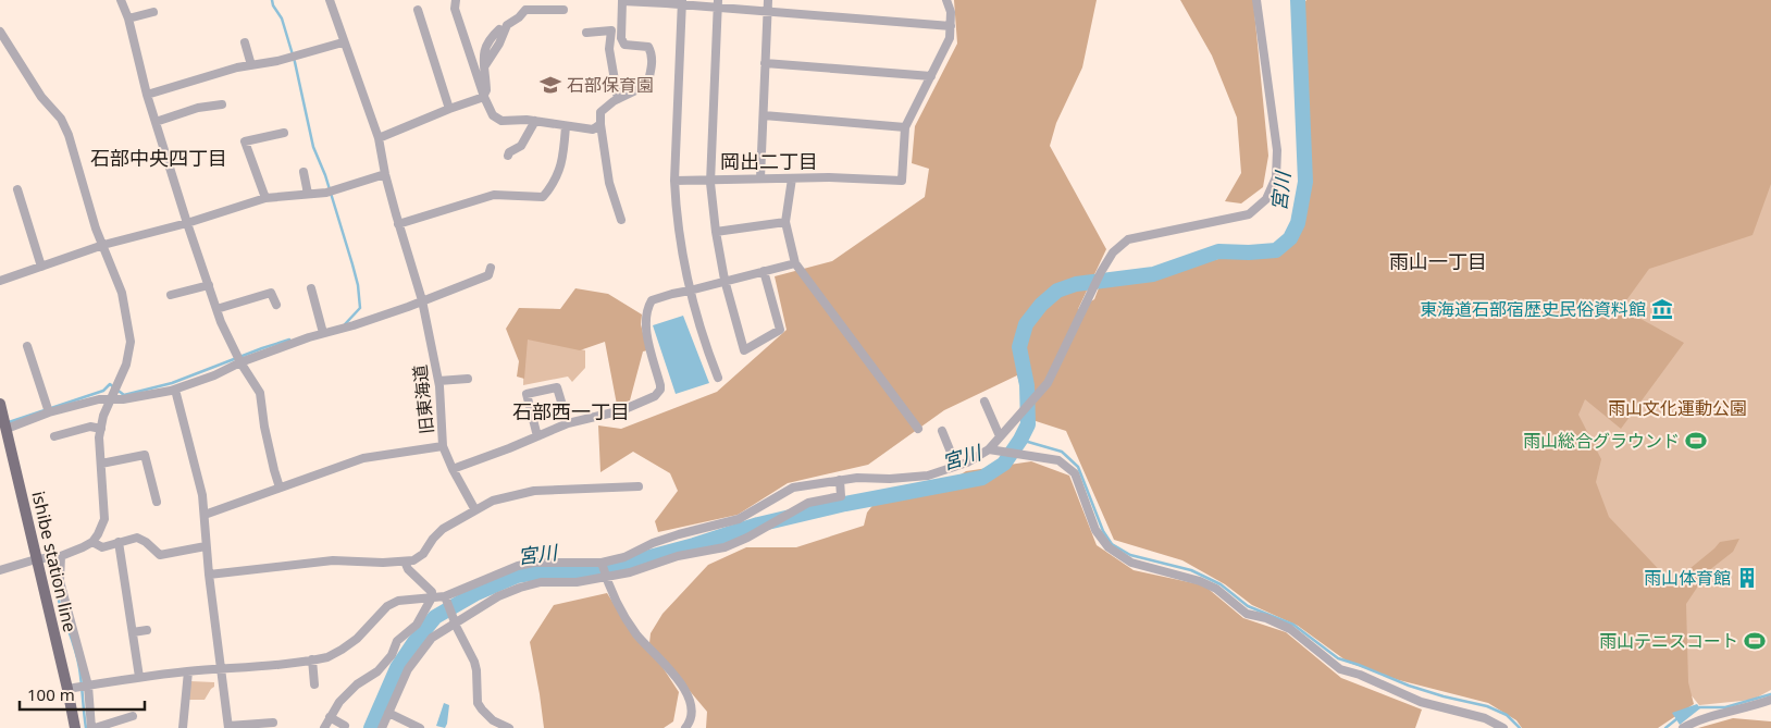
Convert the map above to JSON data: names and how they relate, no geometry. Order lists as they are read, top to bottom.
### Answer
{
  "streets": {
    "main road": ["ishibe station line"],
    "street": ["旧東海道"]
  },
  "districts": [
    "石部中央四丁目",
    "岡出二丁目",
    "雨山一丁目",
    "石部西一丁目"
  ],
  "water": ["宮川"],
  "parks": ["雨山文化運動公園"],
  "places": {
    "school or university": ["石部保育園"],
    "museum": ["東海道石部宿歴史民俗資料館"],
    "sports": ["雨山総合グラウンド", "雨山テニスコート"],
    "building": ["雨山体育館"]
  },
  "scale_bar": "100 m"
}
